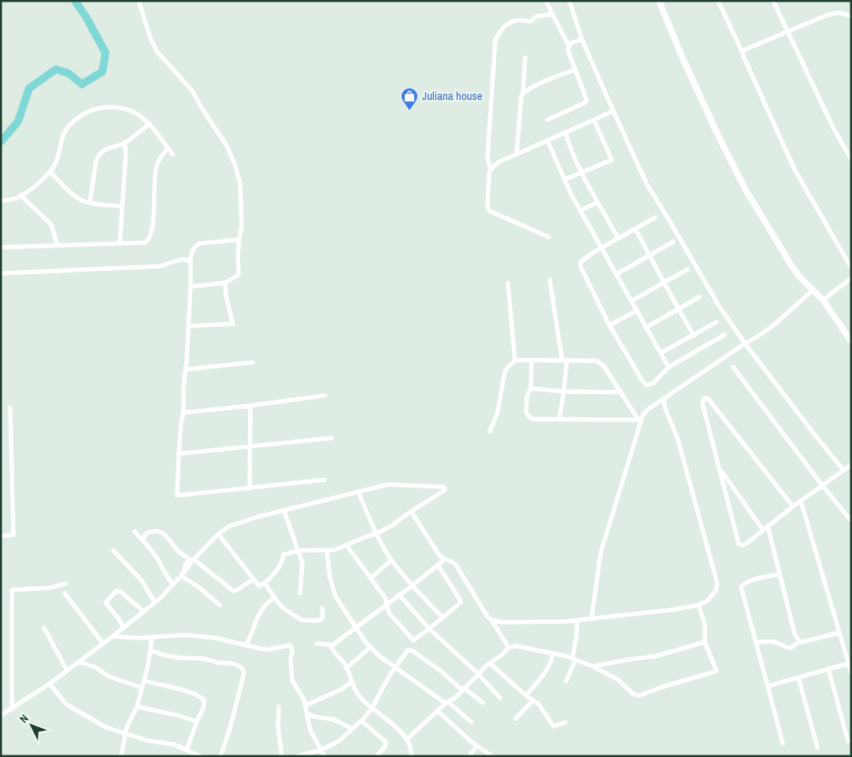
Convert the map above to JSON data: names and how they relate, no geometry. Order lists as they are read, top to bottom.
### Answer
{
  "places": {
    "shop": ["Juliana house"]
  },
  "north": "top left"
}
